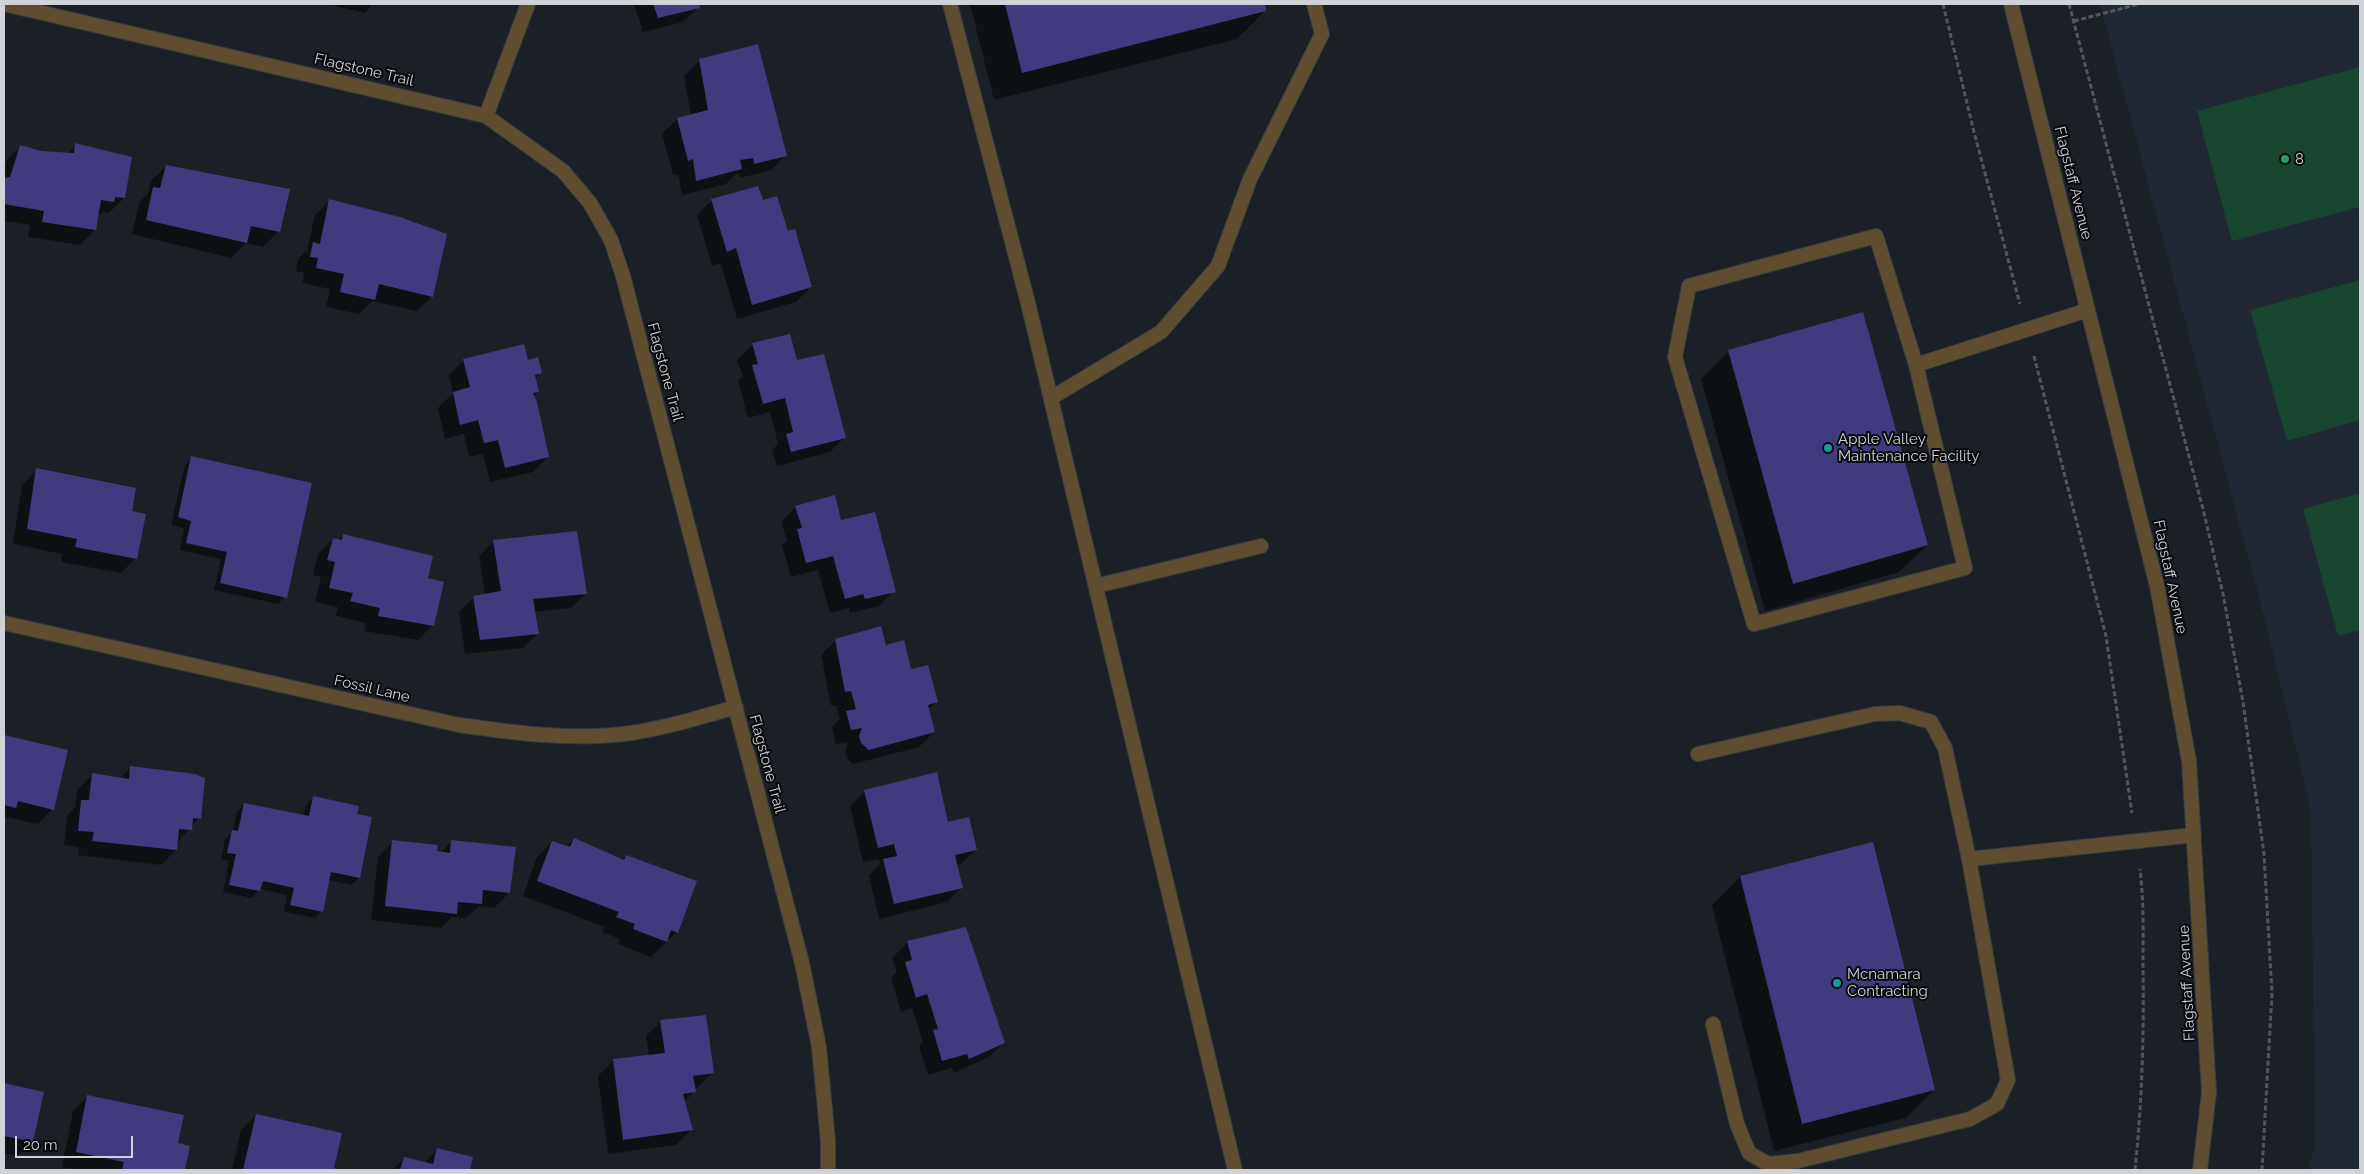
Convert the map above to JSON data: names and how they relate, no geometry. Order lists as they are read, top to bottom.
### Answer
{
  "streets": {
    "street": ["Flagstone Trail", "Flagstaff Avenue", "Fossil Lane"]
  },
  "crossings": [
    ["Flagstone Trail", "Fossil Lane"]
  ],
  "places": ["8", "Apple Valley Maintenance Facility", "Mcnamara Contracting"],
  "scale_bar": "20 m"
}
